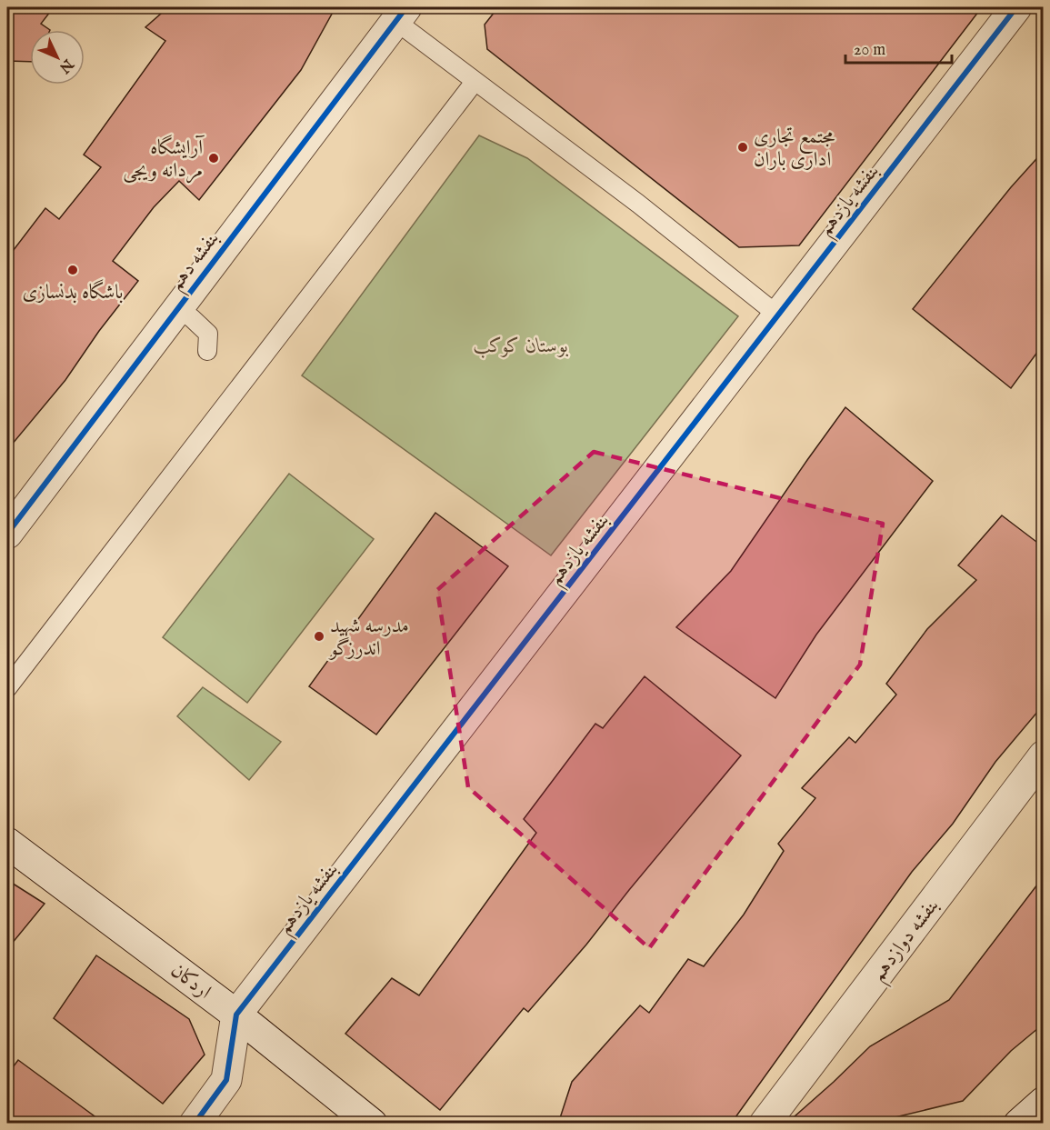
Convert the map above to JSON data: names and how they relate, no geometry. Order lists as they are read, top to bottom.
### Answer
{
  "streets": {
    "street": [
      "بنفشه یازدهم",
      "بنفشه دهم",
      "بنفشه دوازدهم",
      "اردکان"
    ]
  },
  "crossings": [
    ["بنفشه یازدهم", "اردکان"]
  ],
  "parks": ["بوستان کوکب"],
  "places": [
    "مجتمع تجاری اداری باران",
    "آرایشگاه مردانه ویجی",
    "باشگاه بدنسازی",
    "مدرسه شهید اندرزگو"
  ],
  "scale_bar": "20 m",
  "north": "bottom right"
}
